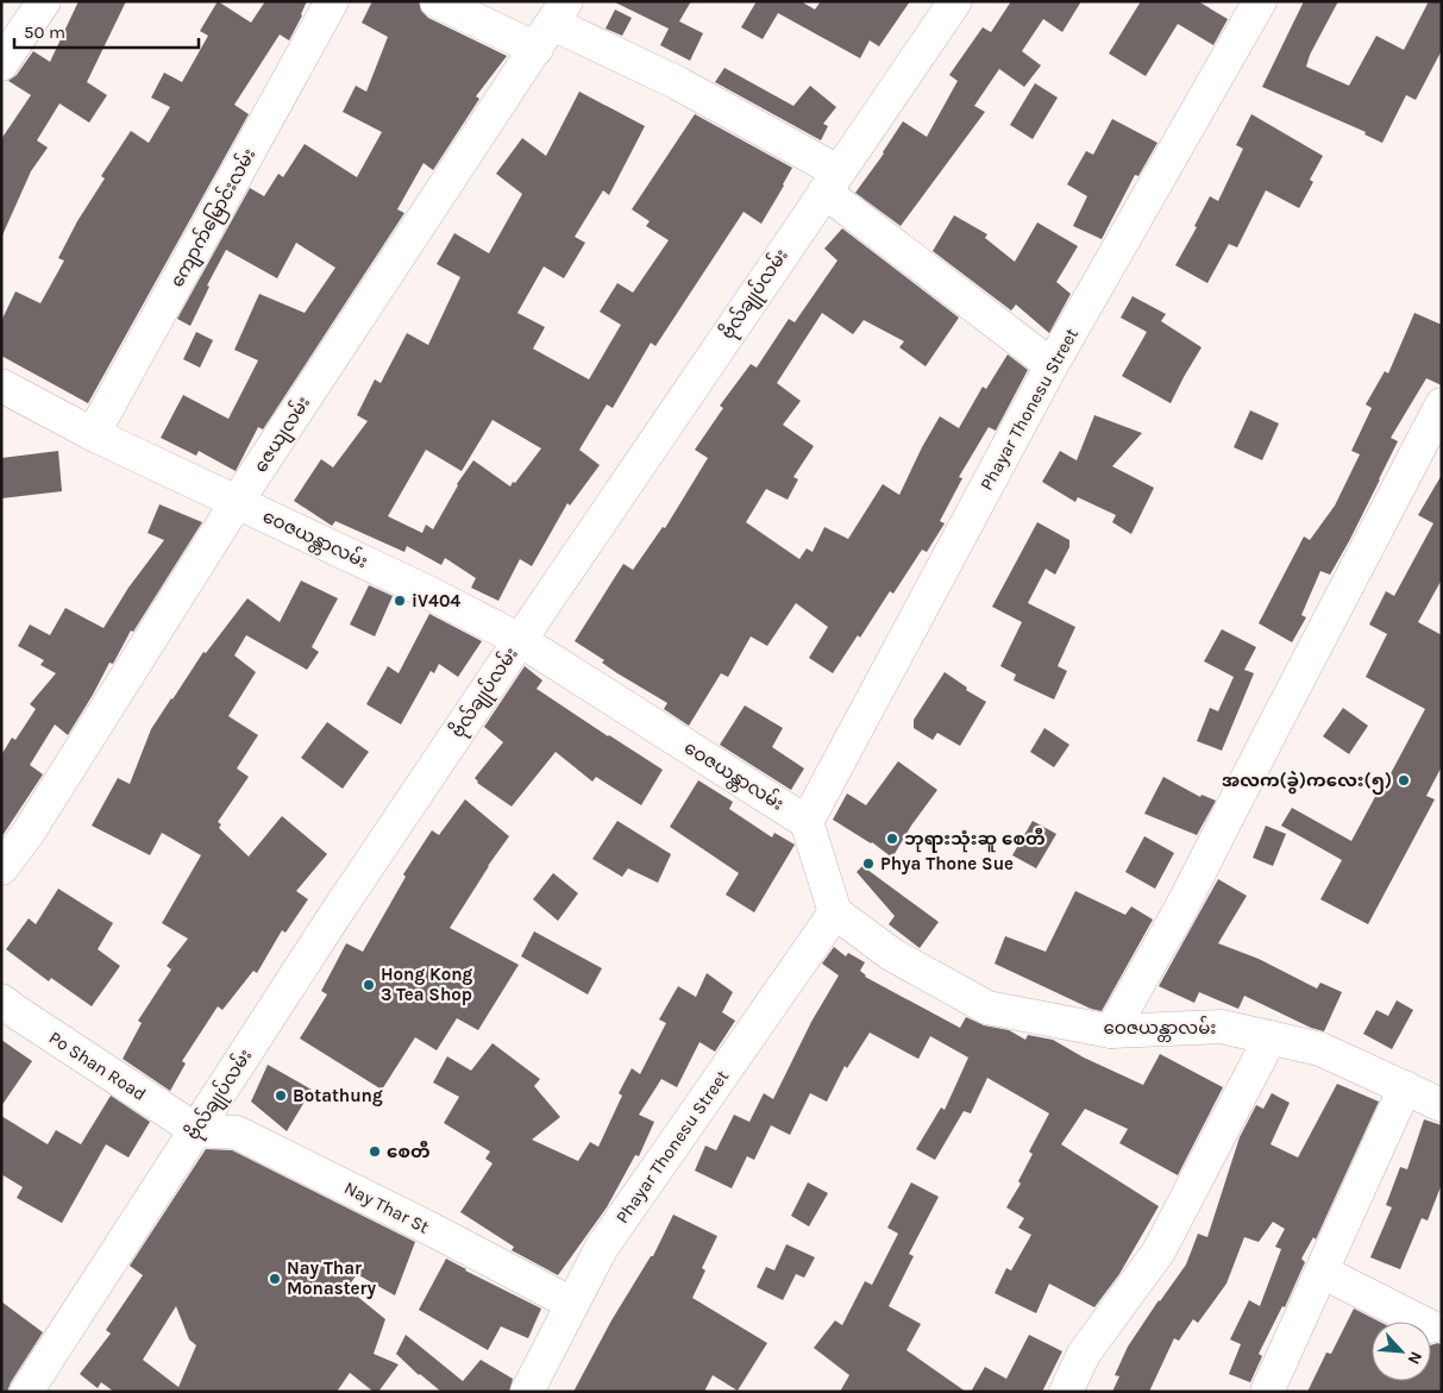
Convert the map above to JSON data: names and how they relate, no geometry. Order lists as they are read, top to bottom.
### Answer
{
  "streets": {
    "street": [
      "ကျောက်မြောင်းလမ်း",
      "ဗိုလ်ချုပ်လမ်း",
      "Phayar Thonesu Street",
      "ဇေယျလမ်း",
      "ဝေဇယန္တာလမ်း",
      "Po Shan Road",
      "Nay Thar St"
    ]
  },
  "crossings": [
    ["ကျောက်မြောင်းလမ်း", "ဝေဇယန္တာလမ်း"],
    ["ဗိုလ်ချုပ်လမ်း", "ဝေဇယန္တာလမ်း"],
    ["ဗိုလ်ချုပ်လမ်း", "Po Shan Road"],
    ["ဗိုလ်ချုပ်လမ်း", "Nay Thar St"],
    ["Phayar Thonesu Street", "ဝေဇယန္တာလမ်း"],
    ["Phayar Thonesu Street", "Nay Thar St"],
    ["ဇေယျလမ်း", "ဝေဇယန္တာလမ်း"],
    ["Po Shan Road", "Nay Thar St"]
  ],
  "places": [
    "iV404",
    "အလက(ခွဲ)ကလေး(၅)",
    "ဘုရားသုံးဆူ စေတီ",
    "Phya Thone Sue",
    "Hong Kong 3 Tea Shop",
    "Botathung",
    "စေတီ",
    "Nay Thar Monastery"
  ],
  "scale_bar": "50 m",
  "north": "bottom right"
}
